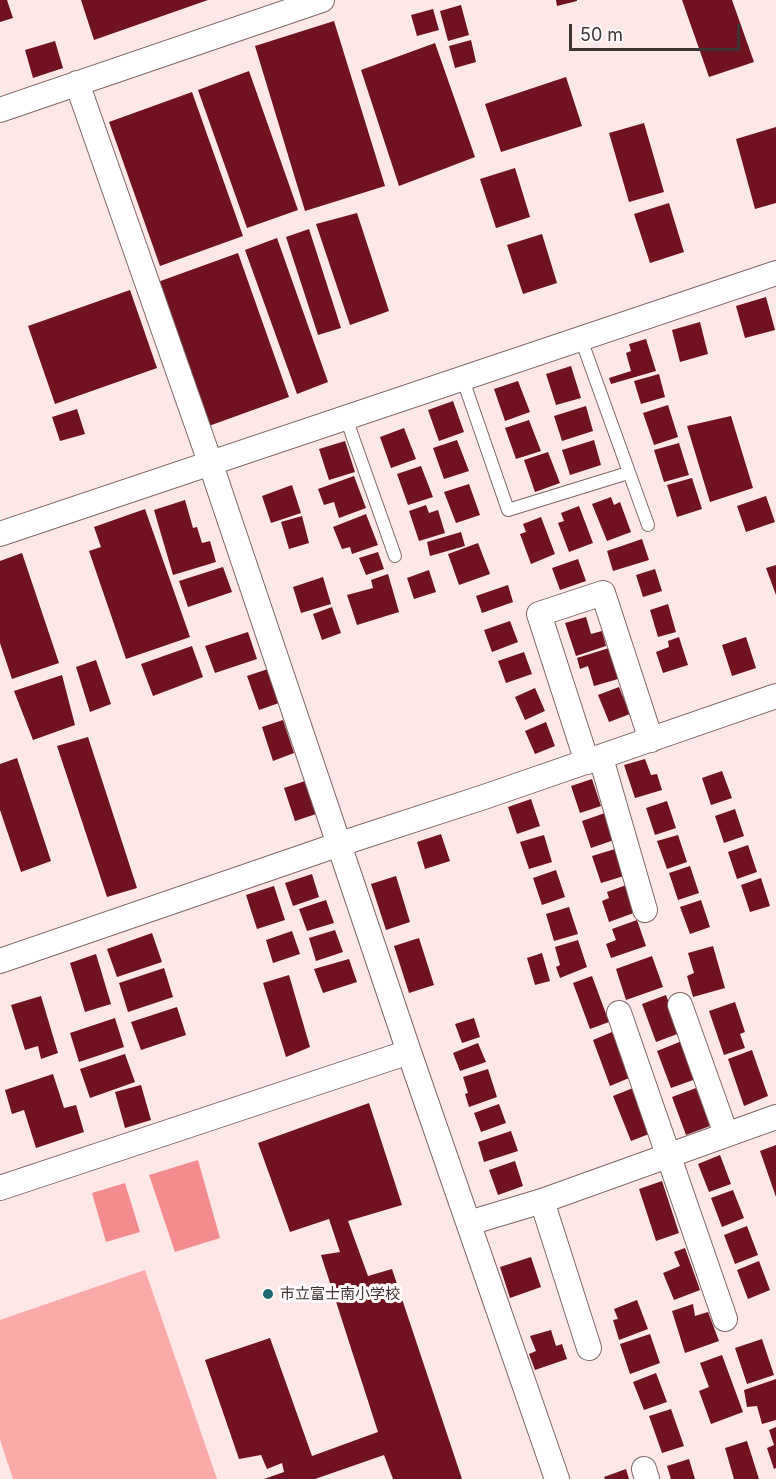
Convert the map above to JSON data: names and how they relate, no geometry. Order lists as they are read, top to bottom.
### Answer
{
  "places": ["市立富士南小学校"],
  "scale_bar": "50 m"
}
